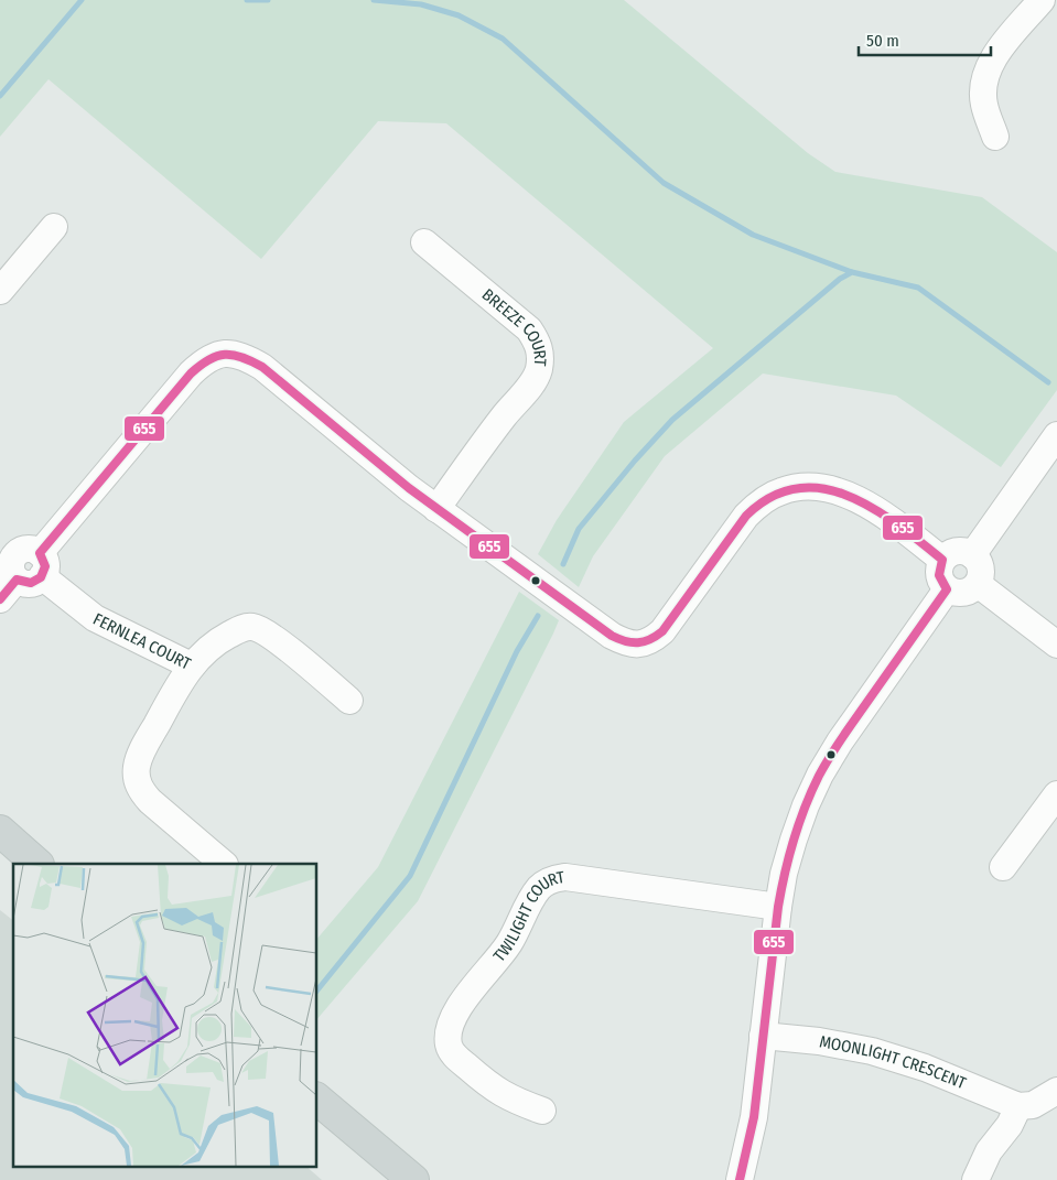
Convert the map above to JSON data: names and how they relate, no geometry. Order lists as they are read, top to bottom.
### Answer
{
  "streets": {
    "street": [
      "BREEZE COURT",
      "FERNLEA COURT",
      "TWILIGHT COURT",
      "MOONLIGHT CRESCENT"
    ]
  },
  "lines": ["transit line 655"],
  "scale_bar": "50 m"
}
